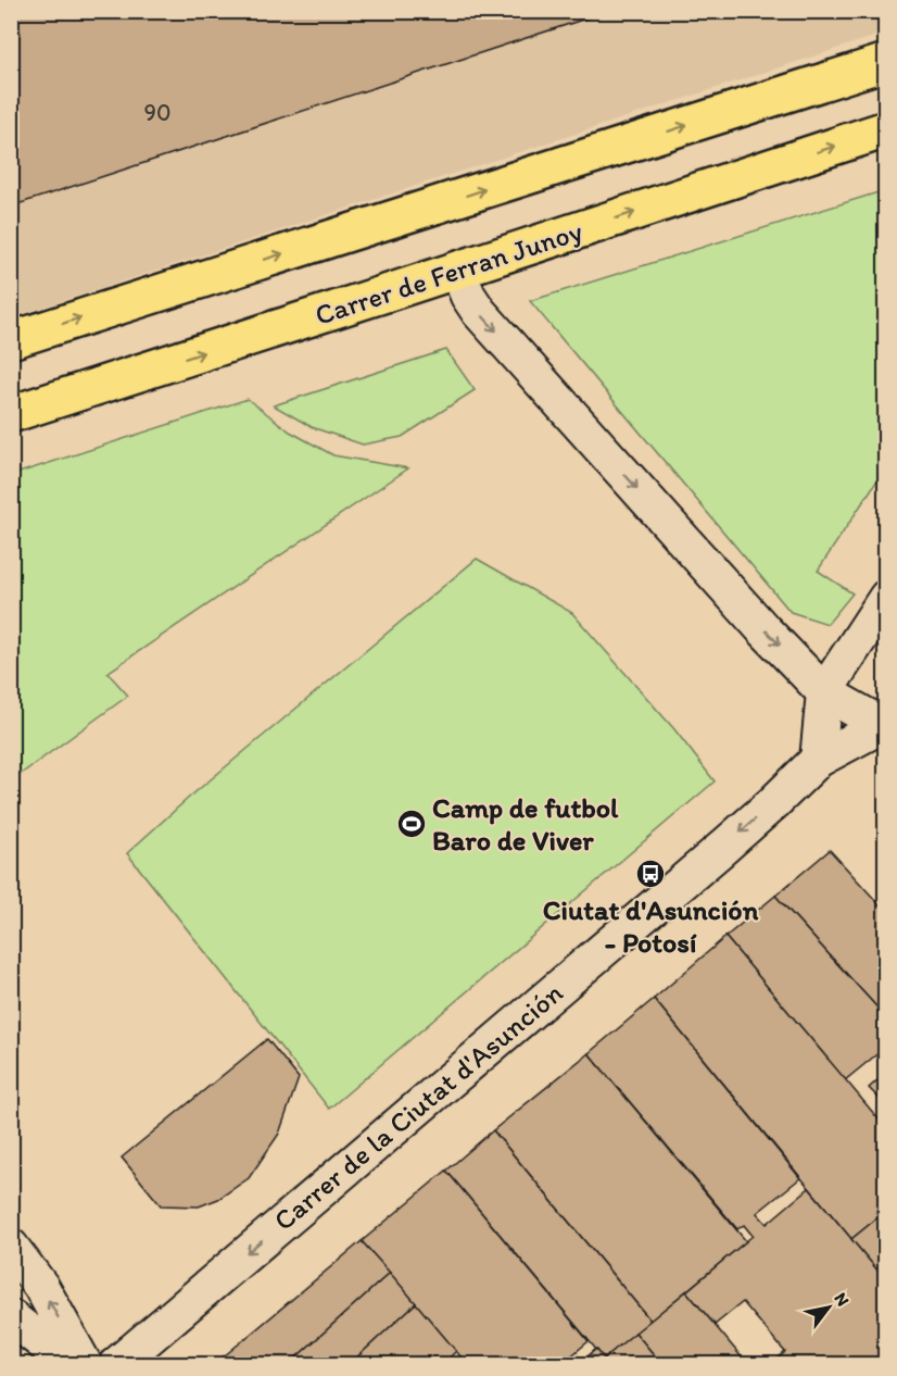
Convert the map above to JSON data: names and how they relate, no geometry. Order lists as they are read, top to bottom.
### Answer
{
  "streets": {
    "main road": ["Carrer de Ferran Junoy"],
    "street": ["Carrer de la Ciutat d'Asunción"]
  },
  "one_way": ["Carrer de la Ciutat d'Asunción"],
  "places": {
    "sports": ["Camp de futbol Baro de Viver"],
    "bus stop": ["Ciutat d'Asunción - Potosí"]
  },
  "house_numbers": ["90"],
  "north": "top right"
}
